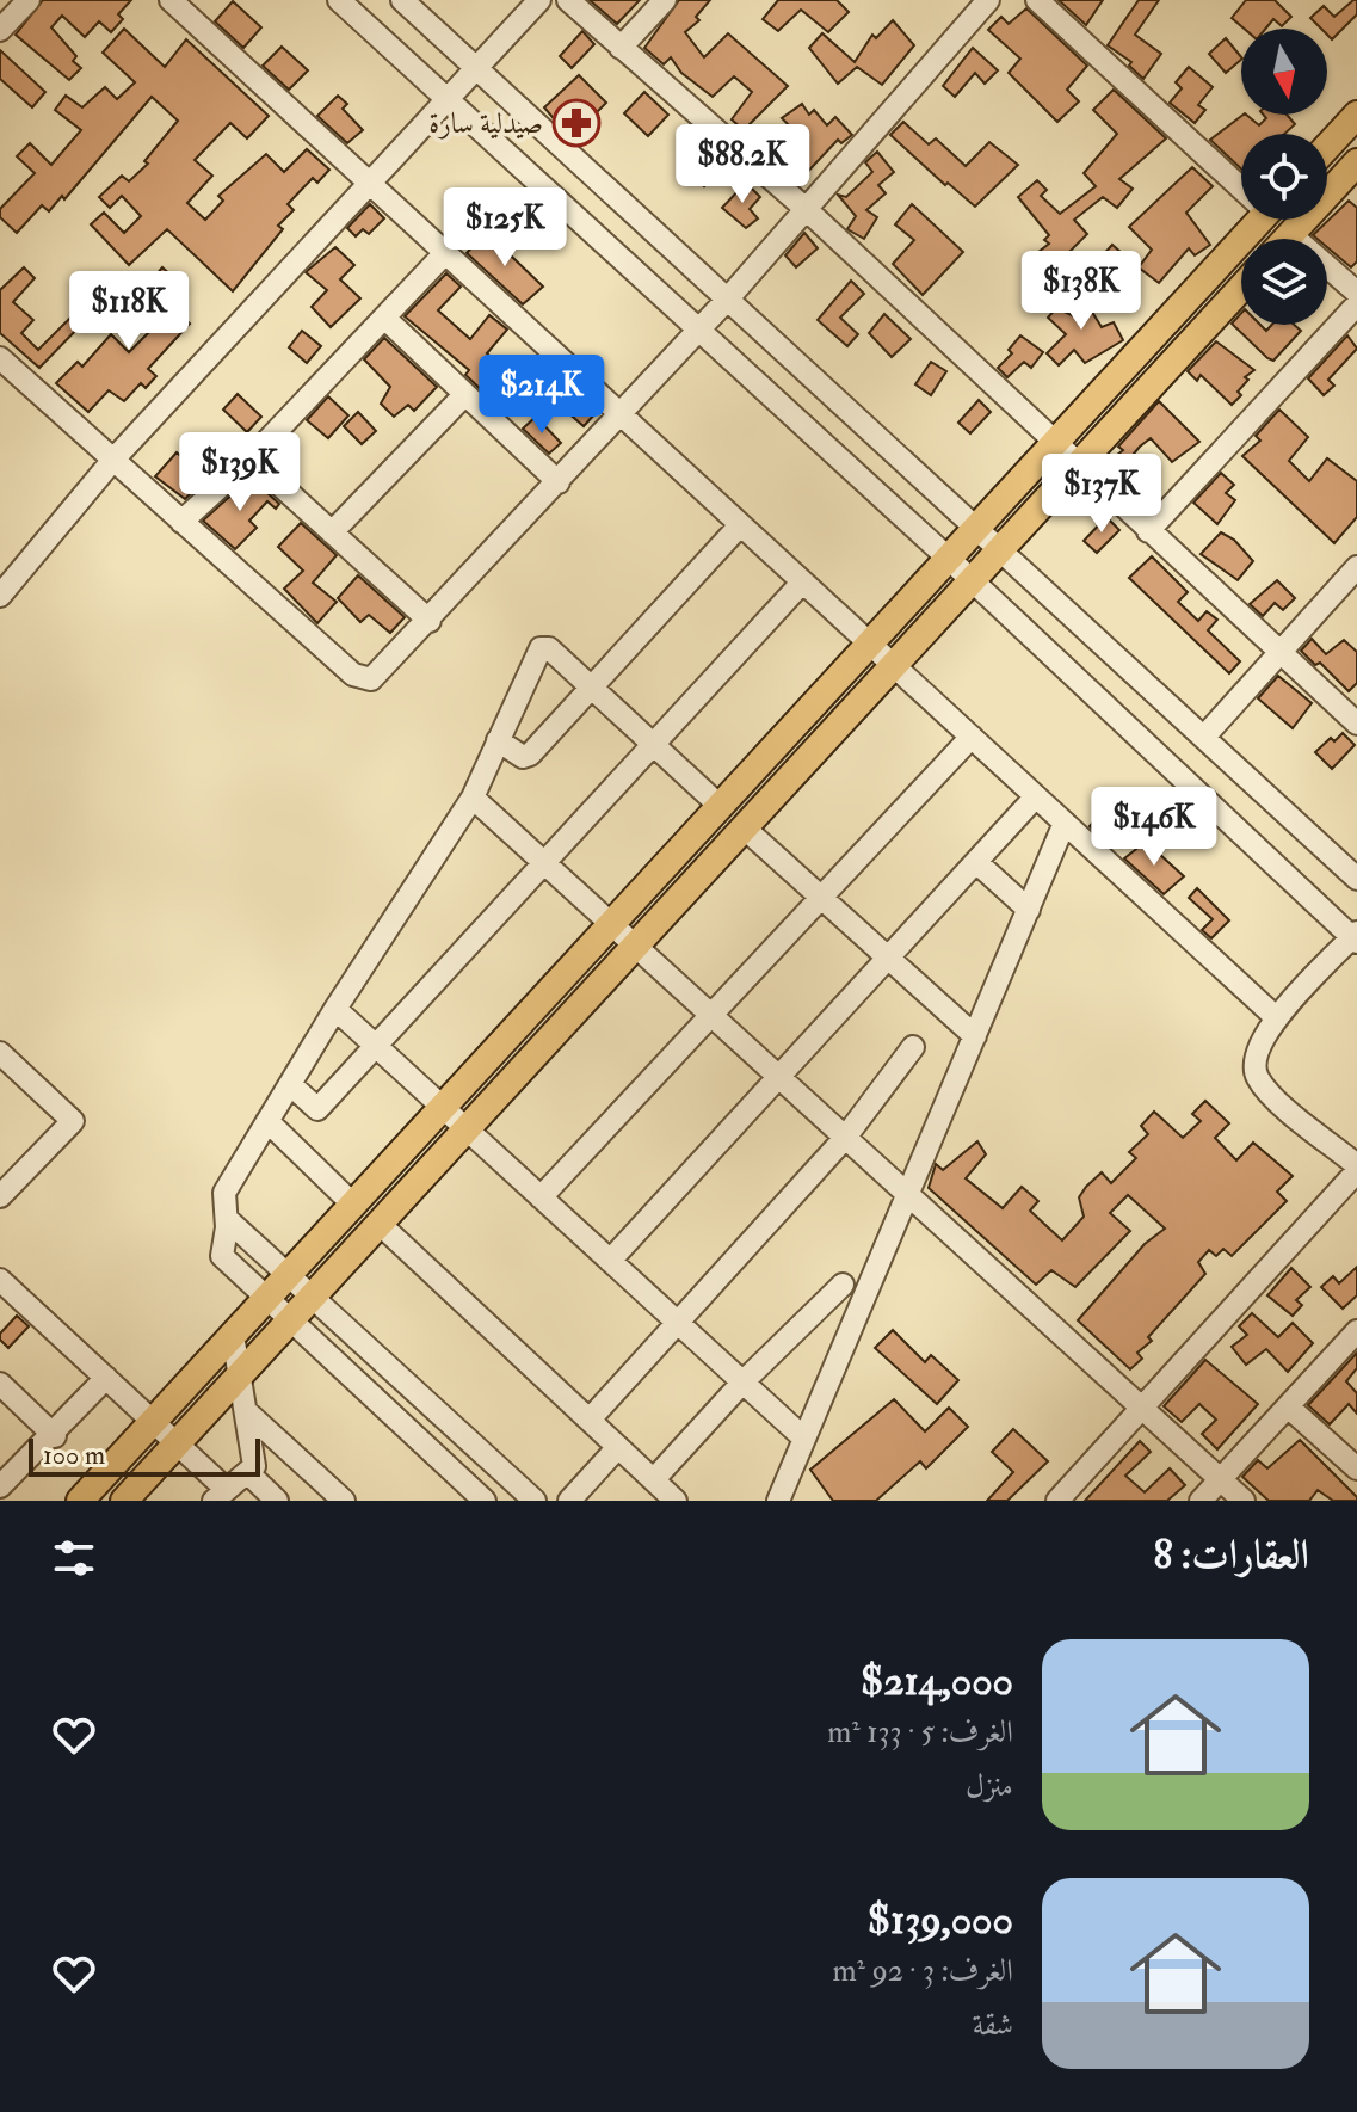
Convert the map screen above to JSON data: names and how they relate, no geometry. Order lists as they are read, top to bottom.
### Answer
{
  "places": {
    "pharmacy": ["صيدلية سارة"]
  },
  "scale_bar": "100 m",
  "north": "bottom",
  "page": {
    "price": [
      "$88.2K",
      "$125K",
      "$138K",
      "$118K",
      "$214K",
      "$139K",
      "$137K",
      "$146K"
    ],
    "scale": "100 m",
    "heading": "العقارات: 8",
    "list": [
      {
        "name": "$214,000",
        "note": "الغرف: 5 · 133 m² · منزل"
      },
      {
        "name": "$139,000",
        "note": "الغرف: 3 · 92 m² · شقة"
      }
    ]
  }
}
